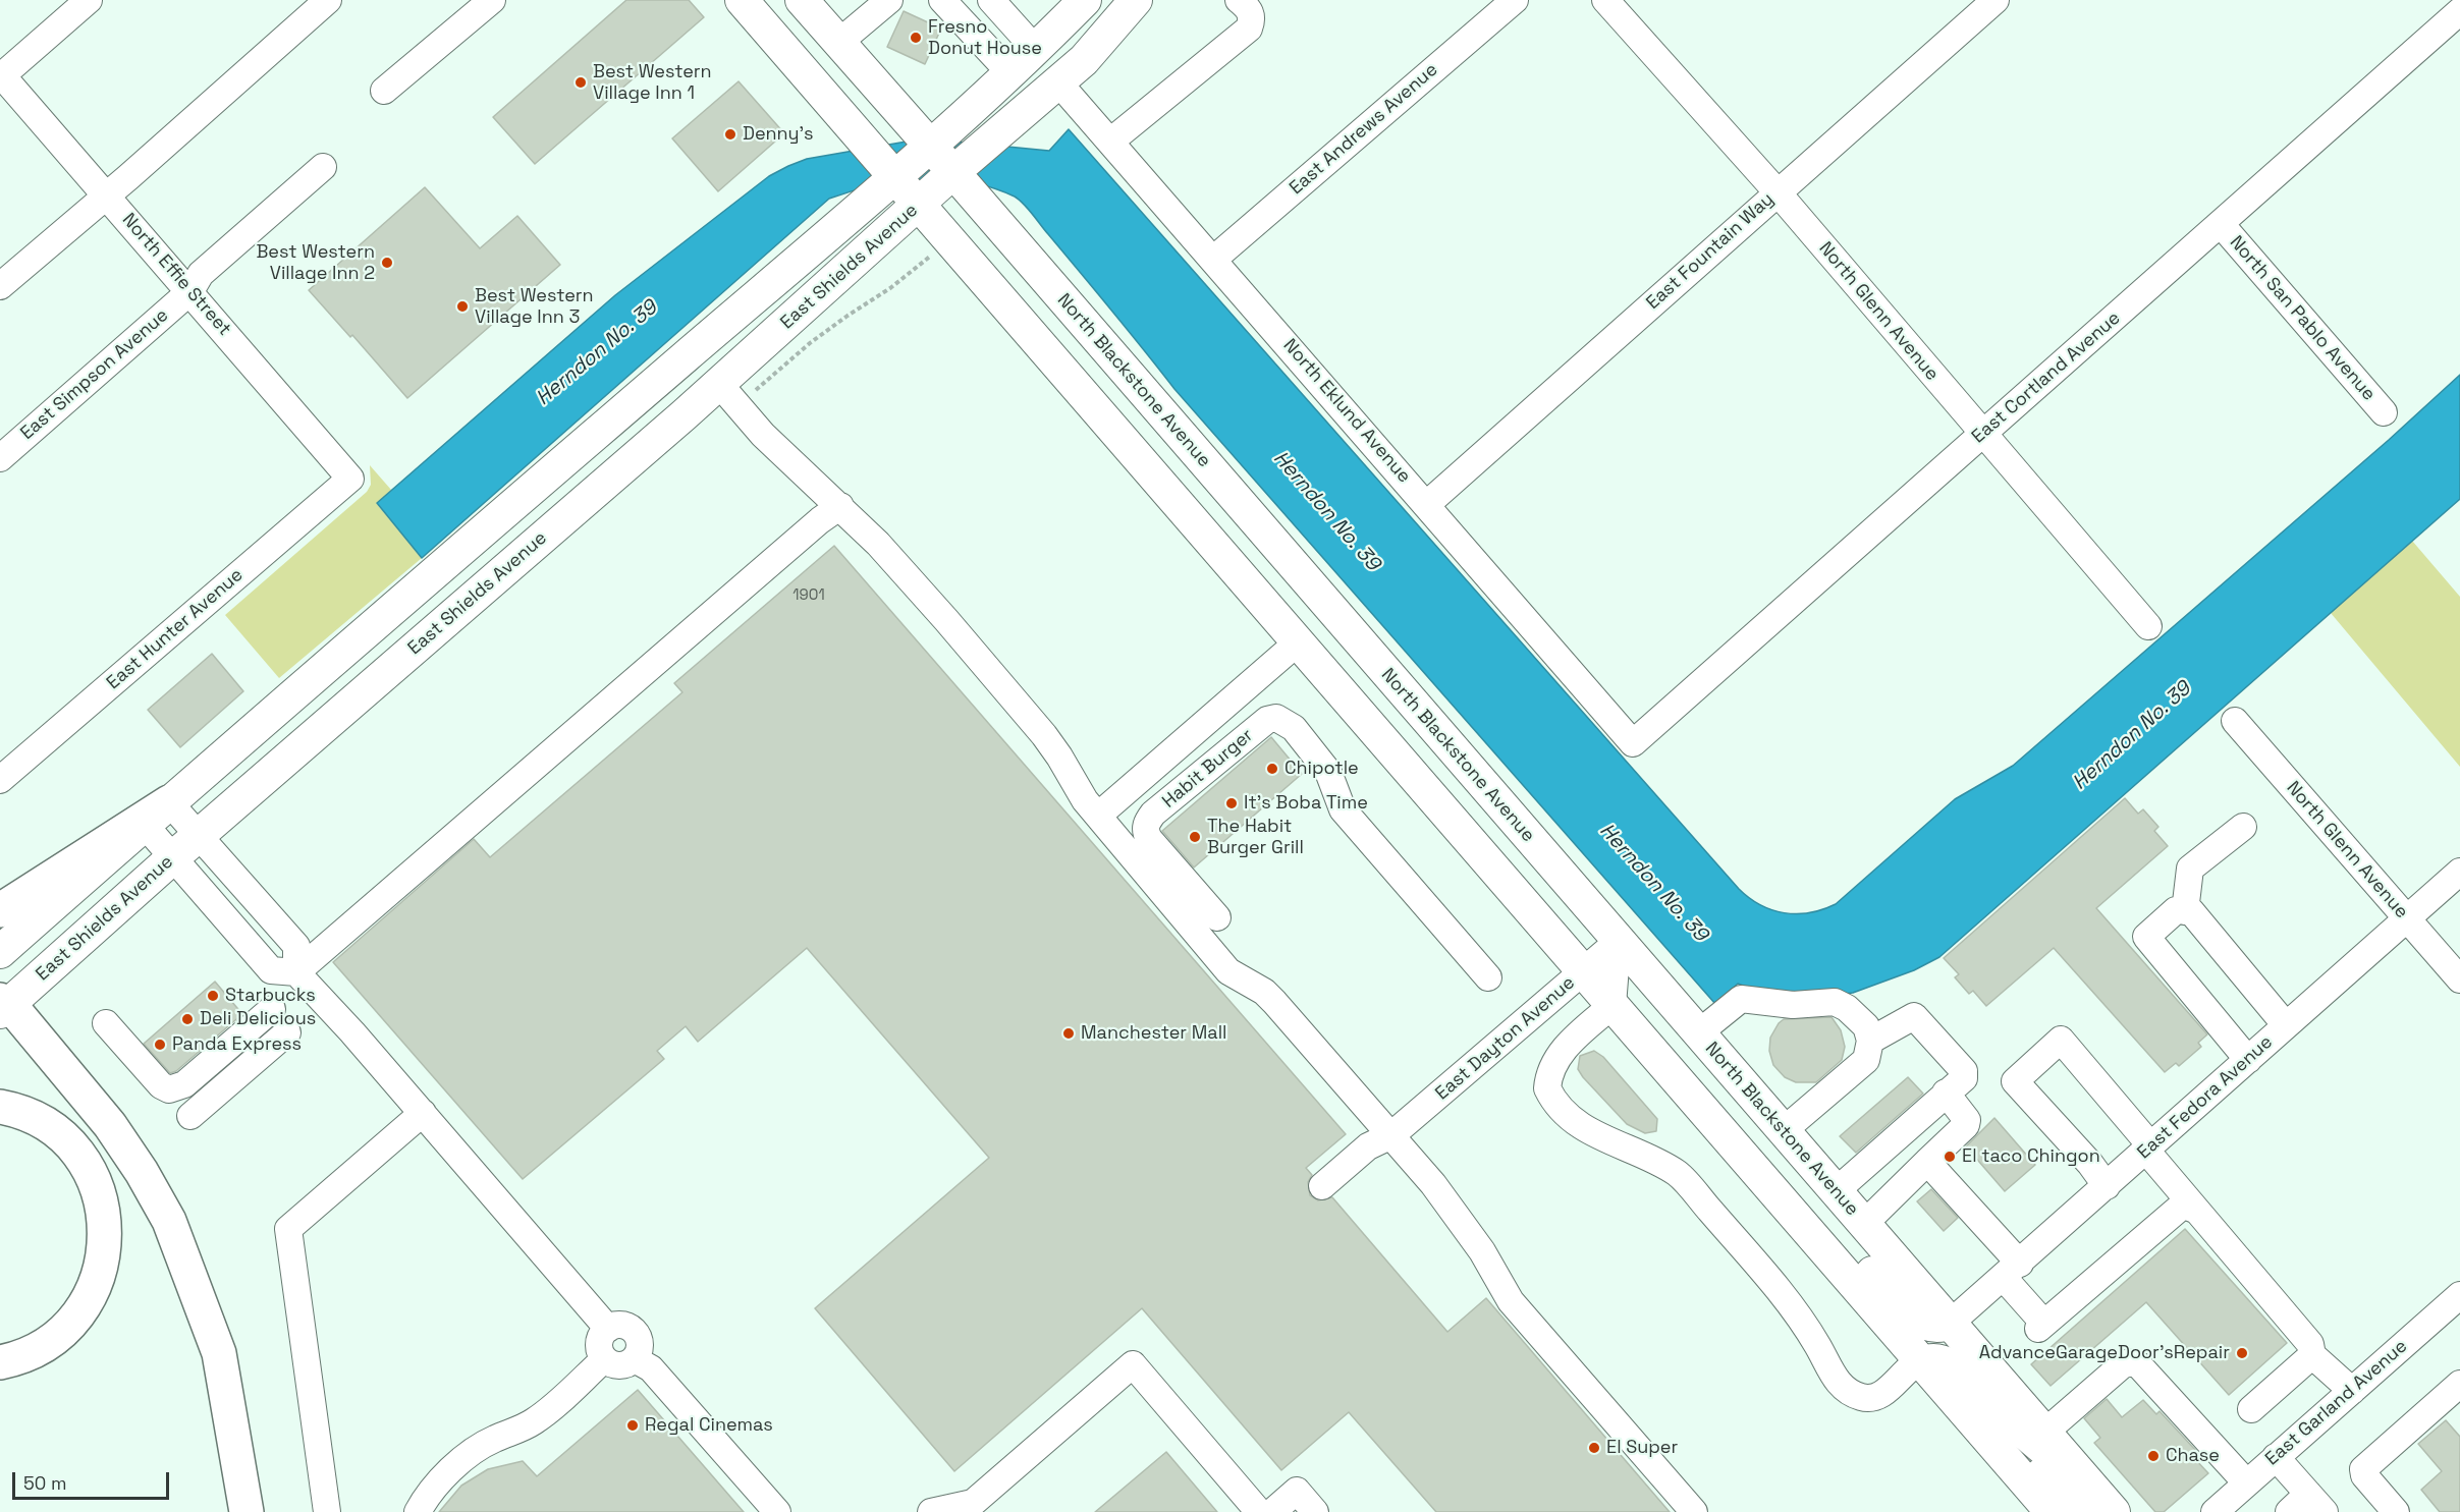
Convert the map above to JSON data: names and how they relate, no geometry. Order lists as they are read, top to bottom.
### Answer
{
  "streets": {
    "main road": ["East Shields Avenue", "North Blackstone Avenue"],
    "street": [
      "East Andrews Avenue",
      "East Fountain Way",
      "North Effie Street",
      "North Glenn Avenue",
      "North San Pablo Avenue",
      "East Simpson Avenue",
      "East Cortland Avenue",
      "North Eklund Avenue",
      "East Hunter Avenue",
      "Habit Burger",
      "East Dayton Avenue",
      "East Fedora Avenue",
      "East Garland Avenue"
    ]
  },
  "crossings": [
    ["East Andrews Avenue", "North Eklund Avenue"],
    ["East Fountain Way", "North Glenn Avenue"],
    ["East Fountain Way", "North Eklund Avenue"],
    ["East Shields Avenue", "North Blackstone Avenue"],
    ["East Shields Avenue", "North Eklund Avenue"],
    ["North Effie Street", "East Simpson Avenue"],
    ["North Effie Street", "East Hunter Avenue"],
    ["North Glenn Avenue", "East Cortland Avenue"],
    ["North Glenn Avenue", "East Fedora Avenue"],
    ["North San Pablo Avenue", "East Cortland Avenue"],
    ["East Cortland Avenue", "North Eklund Avenue"],
    ["North Blackstone Avenue", "East Dayton Avenue"],
    ["North Blackstone Avenue", "East Fedora Avenue"]
  ],
  "water": ["Herndon No. 39"],
  "places": [
    "Fresno Donut House",
    "Best Western Village Inn 1",
    "Denny's",
    "Best Western Village Inn 2",
    "Best Western Village Inn 3",
    "Chipotle",
    "It's Boba Time",
    "The Habit Burger Grill",
    "Starbucks",
    "Deli Delicious",
    "Manchester Mall",
    "Panda Express",
    "El taco Chingon",
    "AdvanceGarageDoor'sRepair",
    "Regal Cinemas",
    "El Super",
    "Chase"
  ],
  "house_numbers": ["1901"],
  "scale_bar": "50 m"
}
